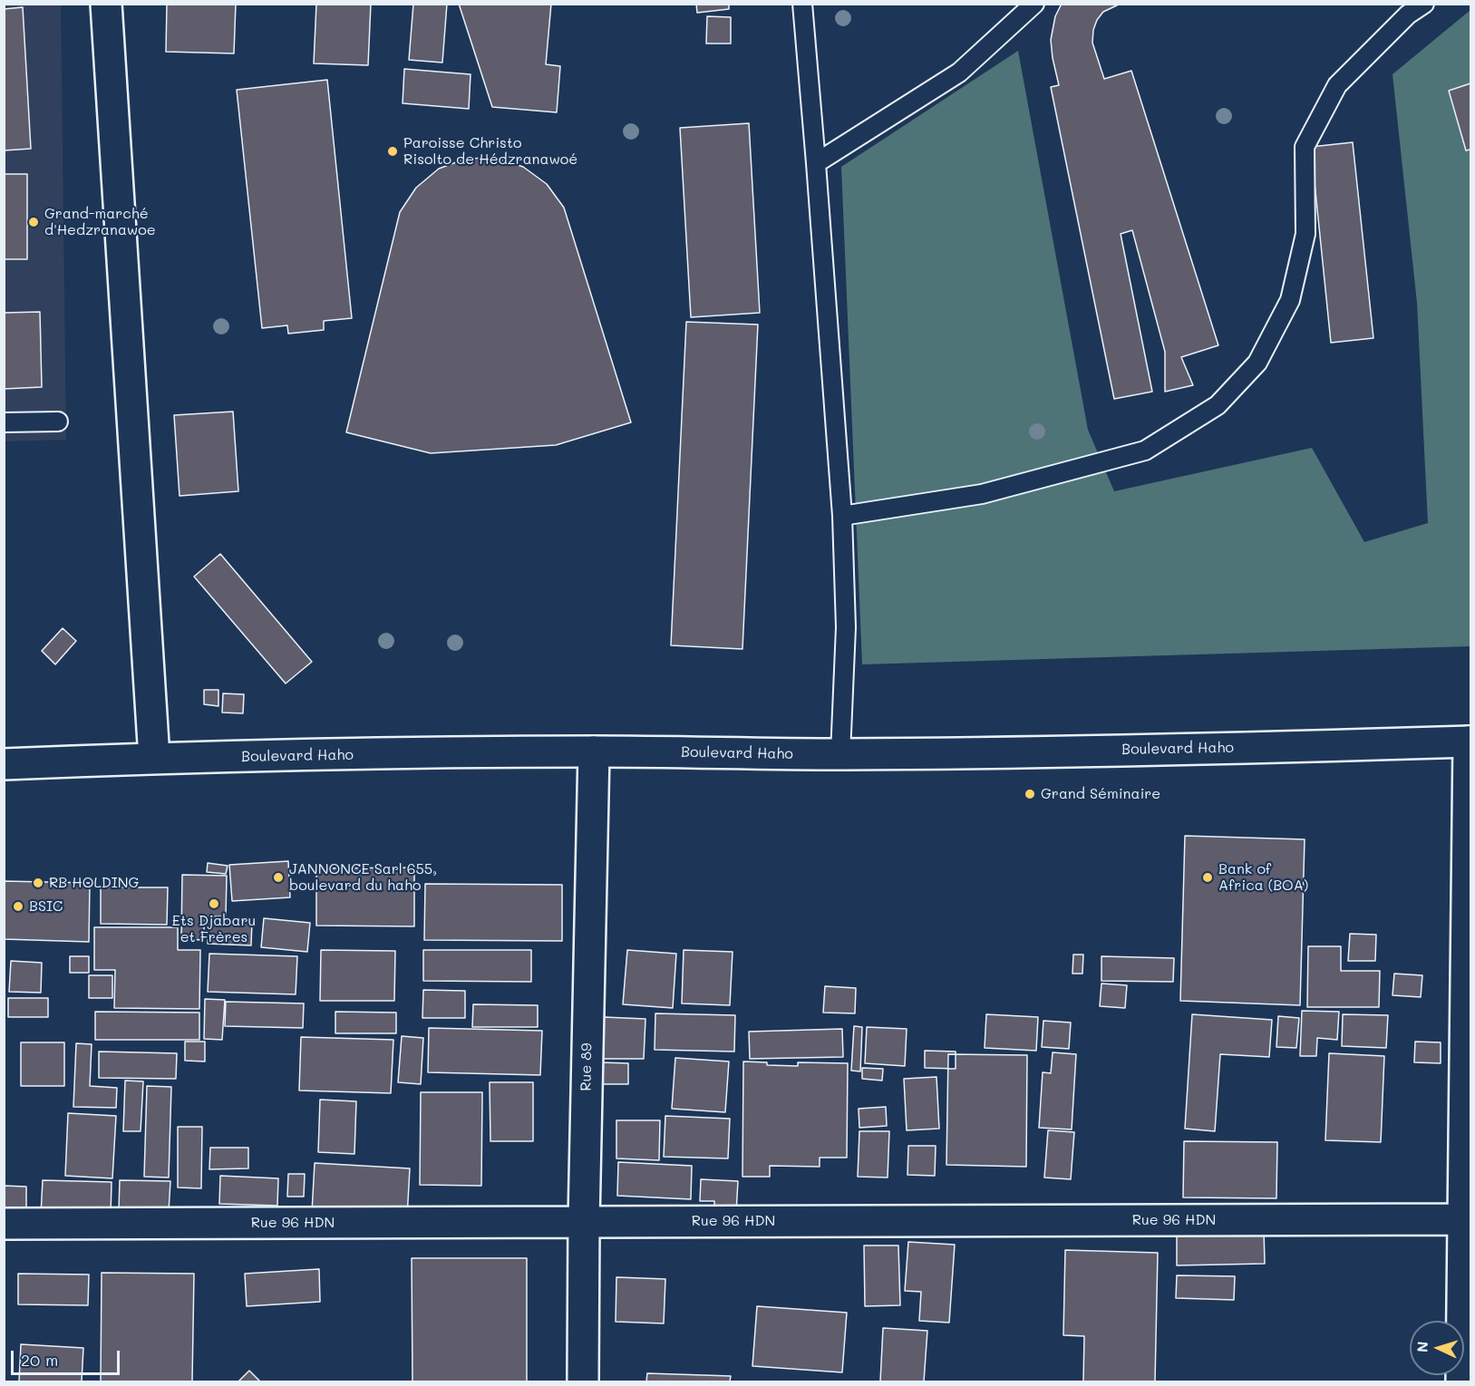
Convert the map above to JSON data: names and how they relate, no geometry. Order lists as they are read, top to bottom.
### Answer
{
  "streets": {
    "street": ["Boulevard Haho", "Rue 89", "Rue 96 HDN"]
  },
  "crossings": [
    ["Boulevard Haho", "Rue 89"],
    ["Rue 89", "Rue 96 HDN"]
  ],
  "places": [
    "Paroisse Christo Risolto de Hédzranawoé",
    "Grand-marché d'Hedzranawoe",
    "Grand Séminaire",
    "JANNONCE Sarl 655, boulevard du haho",
    "Bank of Africa (BOA)",
    "RB HOLDING",
    "Ets Djabaru et Frères",
    "BSIC"
  ],
  "scale_bar": "20 m",
  "north": "left"
}
